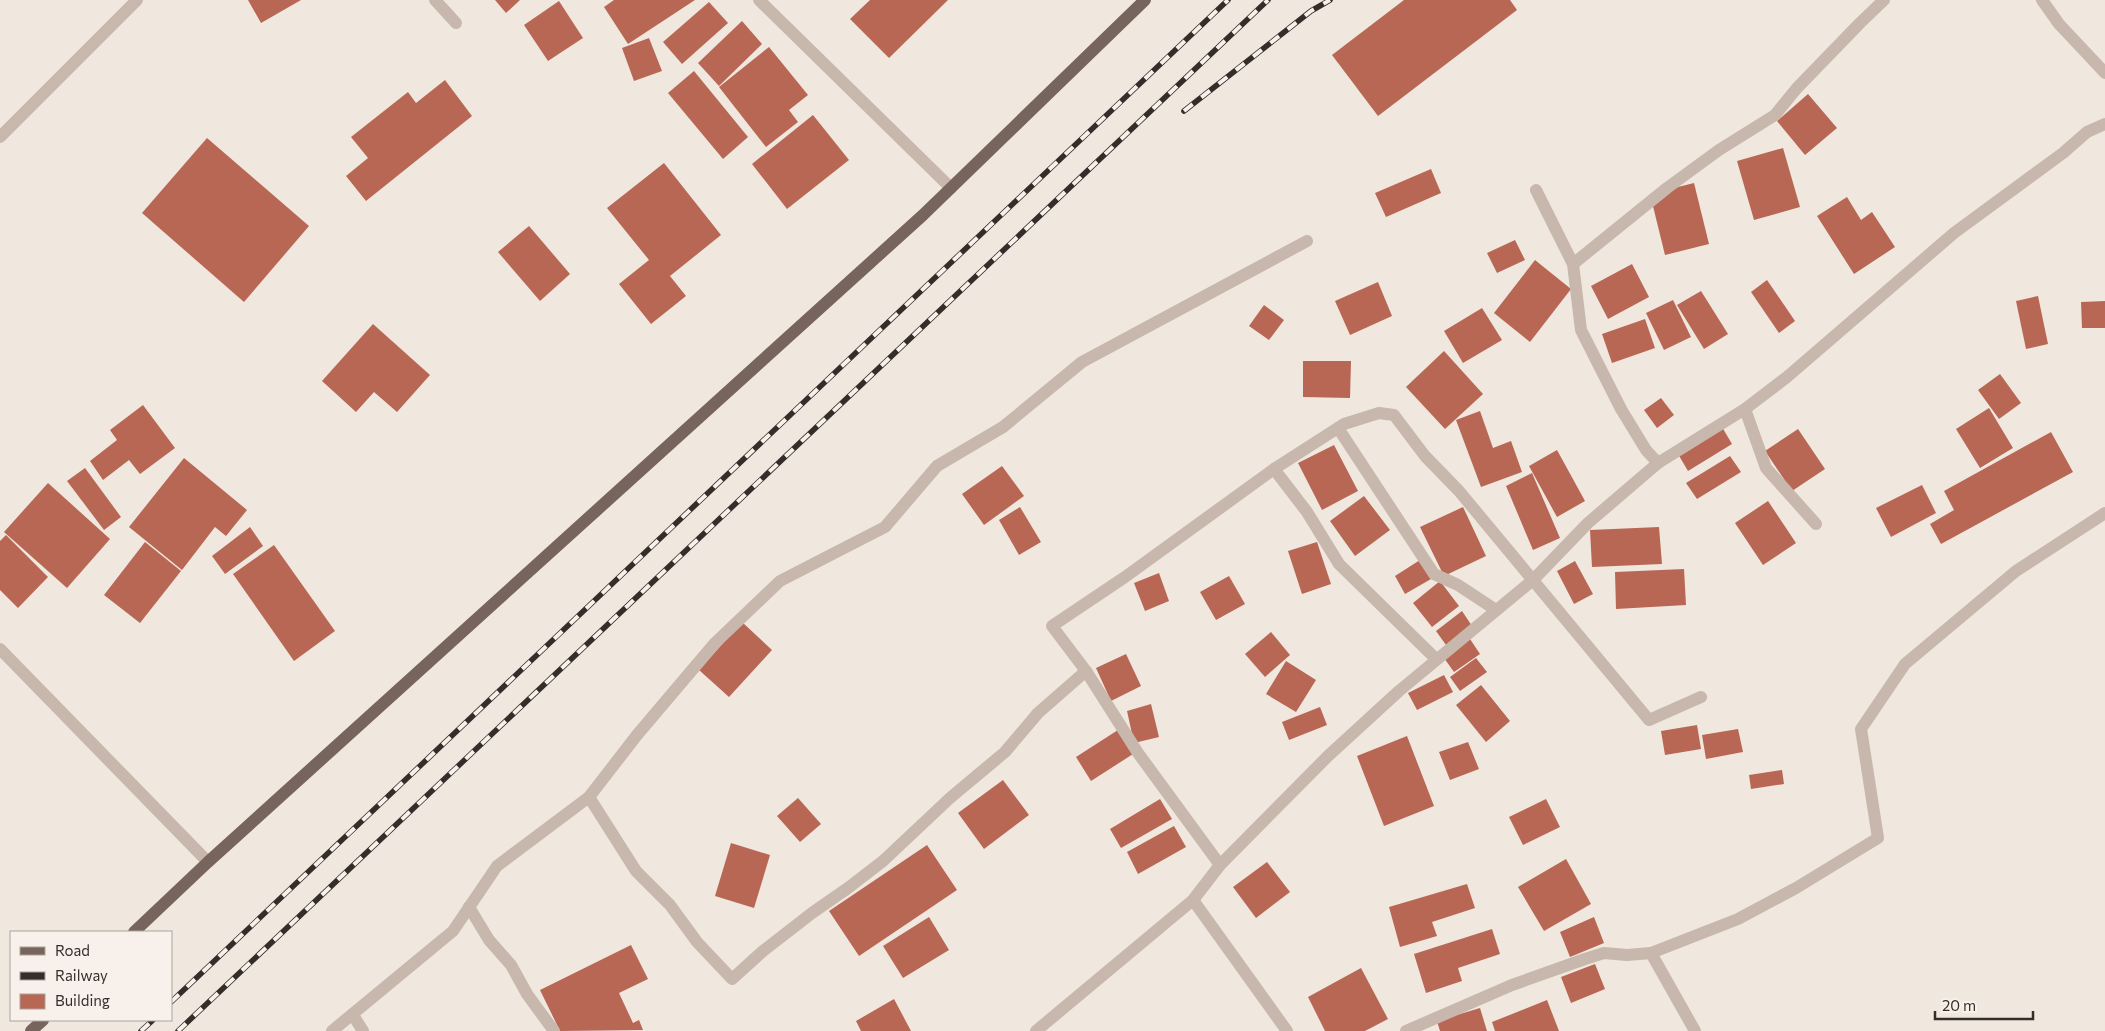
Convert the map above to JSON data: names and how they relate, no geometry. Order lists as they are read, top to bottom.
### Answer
{
  "legend": ["Road", "Railway", "Building"],
  "scale_bar": "20 m"
}
